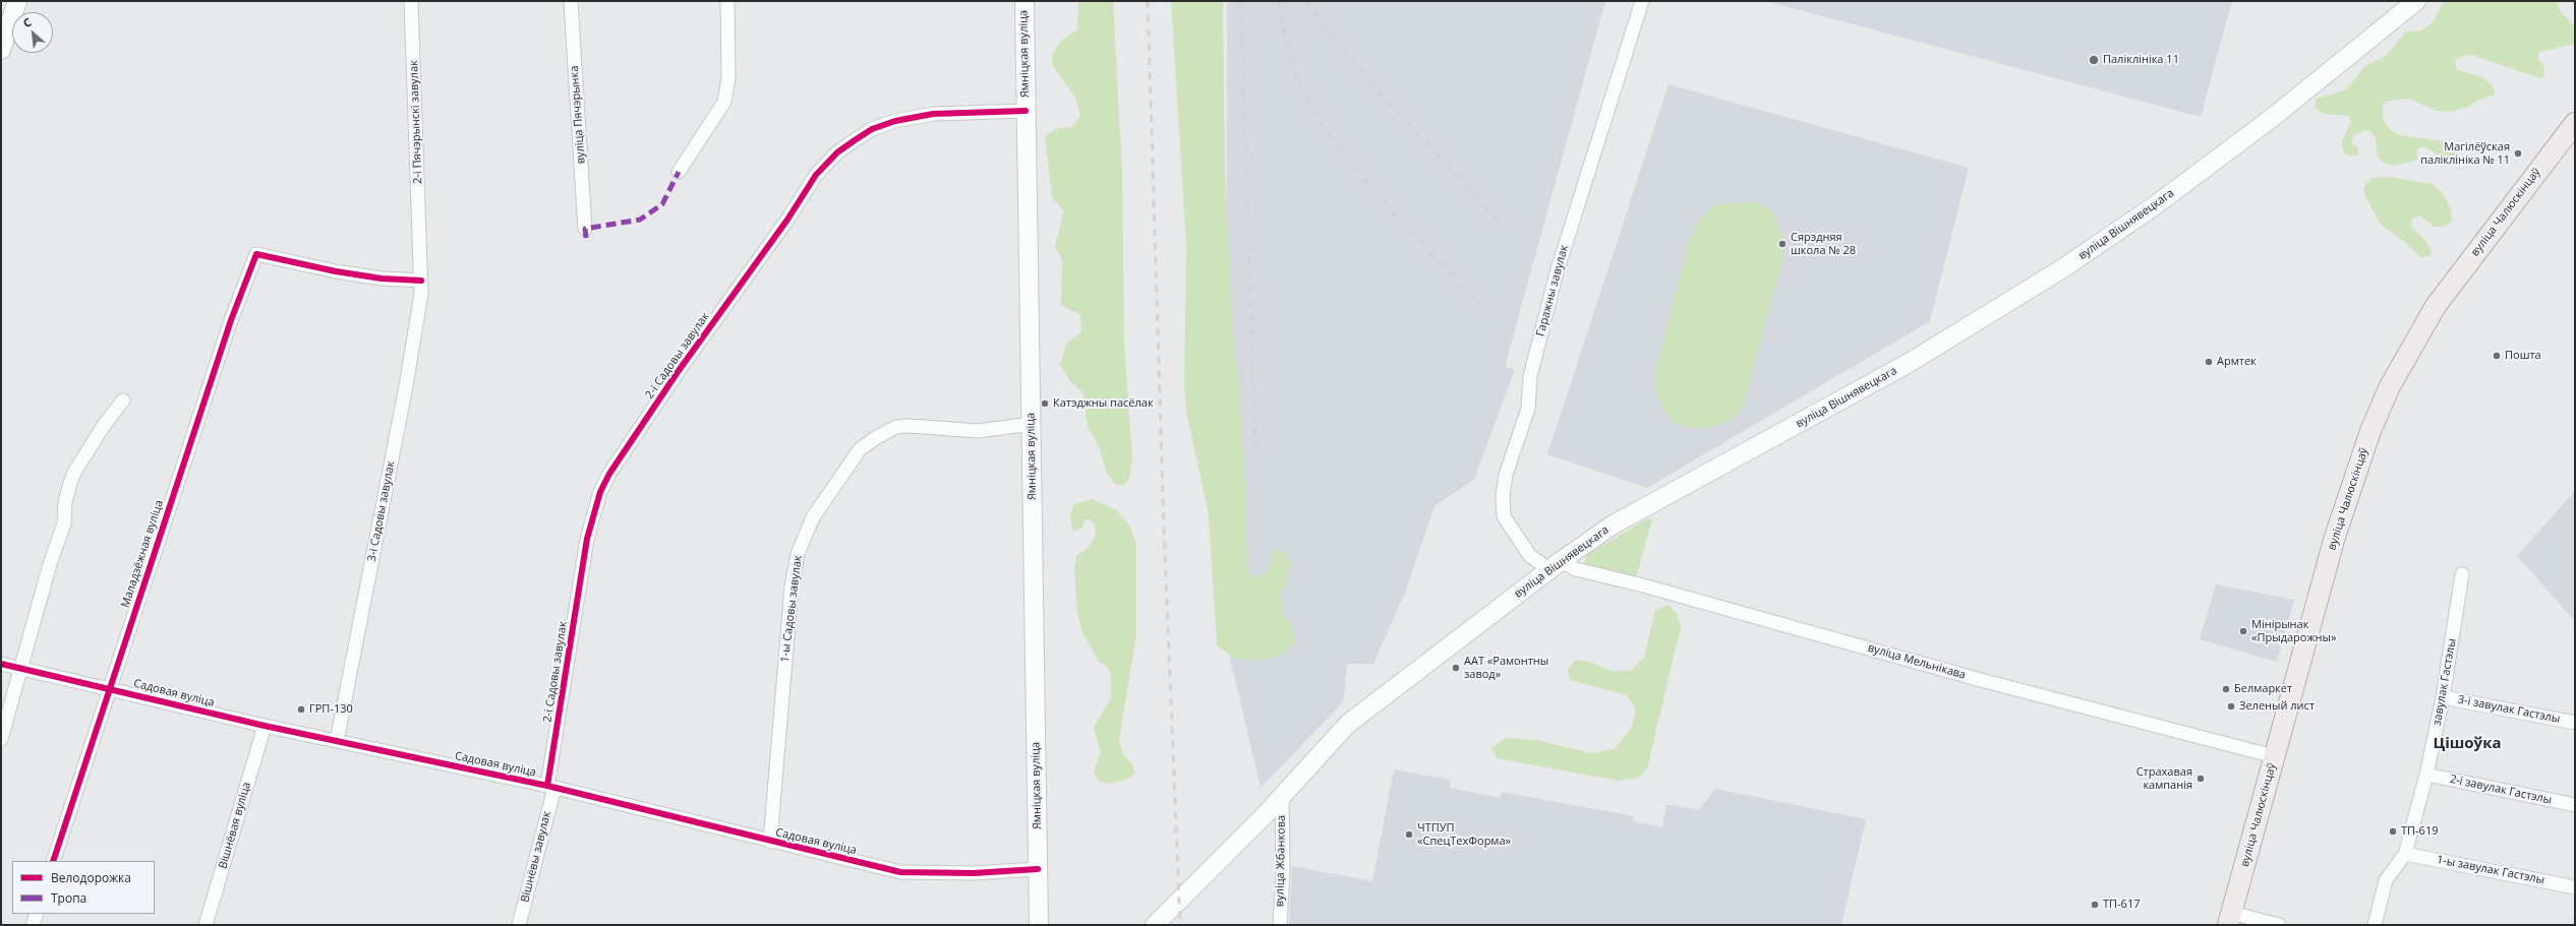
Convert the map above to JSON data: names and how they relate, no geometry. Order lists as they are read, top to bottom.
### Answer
{
  "streets": {
    "main road": ["Ямніцкая вуліца", "вуліца Чалюскінцаў", "вуліца Вішнявецкага"],
    "street": [
      "вуліца Пячэрынка",
      "2-і Пячэрынскі завулак",
      "Гаражны завулак",
      "2-і Садовы завулак",
      "3-і Садовы завулак",
      "Маладзёжная вуліца",
      "1-ы Садовы завулак",
      "вуліца Мельнікава",
      "завулак Гастэлы",
      "Садовая вуліца",
      "3-і завулак Гастэлы",
      "2-і завулак Гастэлы",
      "Вішнёвая вуліца",
      "Вішнёвы завулак",
      "вуліца Жбанкова",
      "1-ы завулак Гастэлы"
    ]
  },
  "crossings": [
    ["Ямніцкая вуліца", "2-і Садовы завулак"],
    ["Ямніцкая вуліца", "1-ы Садовы завулак"],
    ["Ямніцкая вуліца", "Садовая вуліца"],
    ["2-і Пячэрынскі завулак", "3-і Садовы завулак"],
    ["2-і Пячэрынскі завулак", "Маладзёжная вуліца"],
    ["вуліца Чалюскінцаў", "вуліца Мельнікава"],
    ["вуліца Вішнявецкага", "Гаражны завулак"],
    ["вуліца Вішнявецкага", "вуліца Мельнікава"],
    ["вуліца Вішнявецкага", "вуліца Жбанкова"],
    ["Гаражны завулак", "вуліца Мельнікава"],
    ["2-і Садовы завулак", "Садовая вуліца"],
    ["2-і Садовы завулак", "Вішнёвы завулак"],
    ["3-і Садовы завулак", "Маладзёжная вуліца"],
    ["3-і Садовы завулак", "Садовая вуліца"],
    ["Маладзёжная вуліца", "Садовая вуліца"],
    ["1-ы Садовы завулак", "Садовая вуліца"],
    ["завулак Гастэлы", "3-і завулак Гастэлы"],
    ["завулак Гастэлы", "2-і завулак Гастэлы"],
    ["завулак Гастэлы", "1-ы завулак Гастэлы"],
    ["Садовая вуліца", "Вішнёвая вуліца"],
    ["Садовая вуліца", "Вішнёвы завулак"]
  ],
  "districts": ["Цішоўка"],
  "places": [
    "Паліклініка 11",
    "Магілёўская паліклініка № 11",
    "Сярэдняя школа № 28",
    "Пошта",
    "Армтек",
    "Катэджны пасёлак",
    "Мінірынак «Прыдарожны»",
    "ААТ «Рамонтны завод»",
    "Белмаркет",
    "Зеленый лист",
    "ГРП-130",
    "Страхавая кампанія",
    "ТП-619",
    "ЧТПУП «СпецТехФорма»",
    "ТП-617"
  ],
  "legend": ["Велодорожка", "Тропа"],
  "north": "top left"
}
